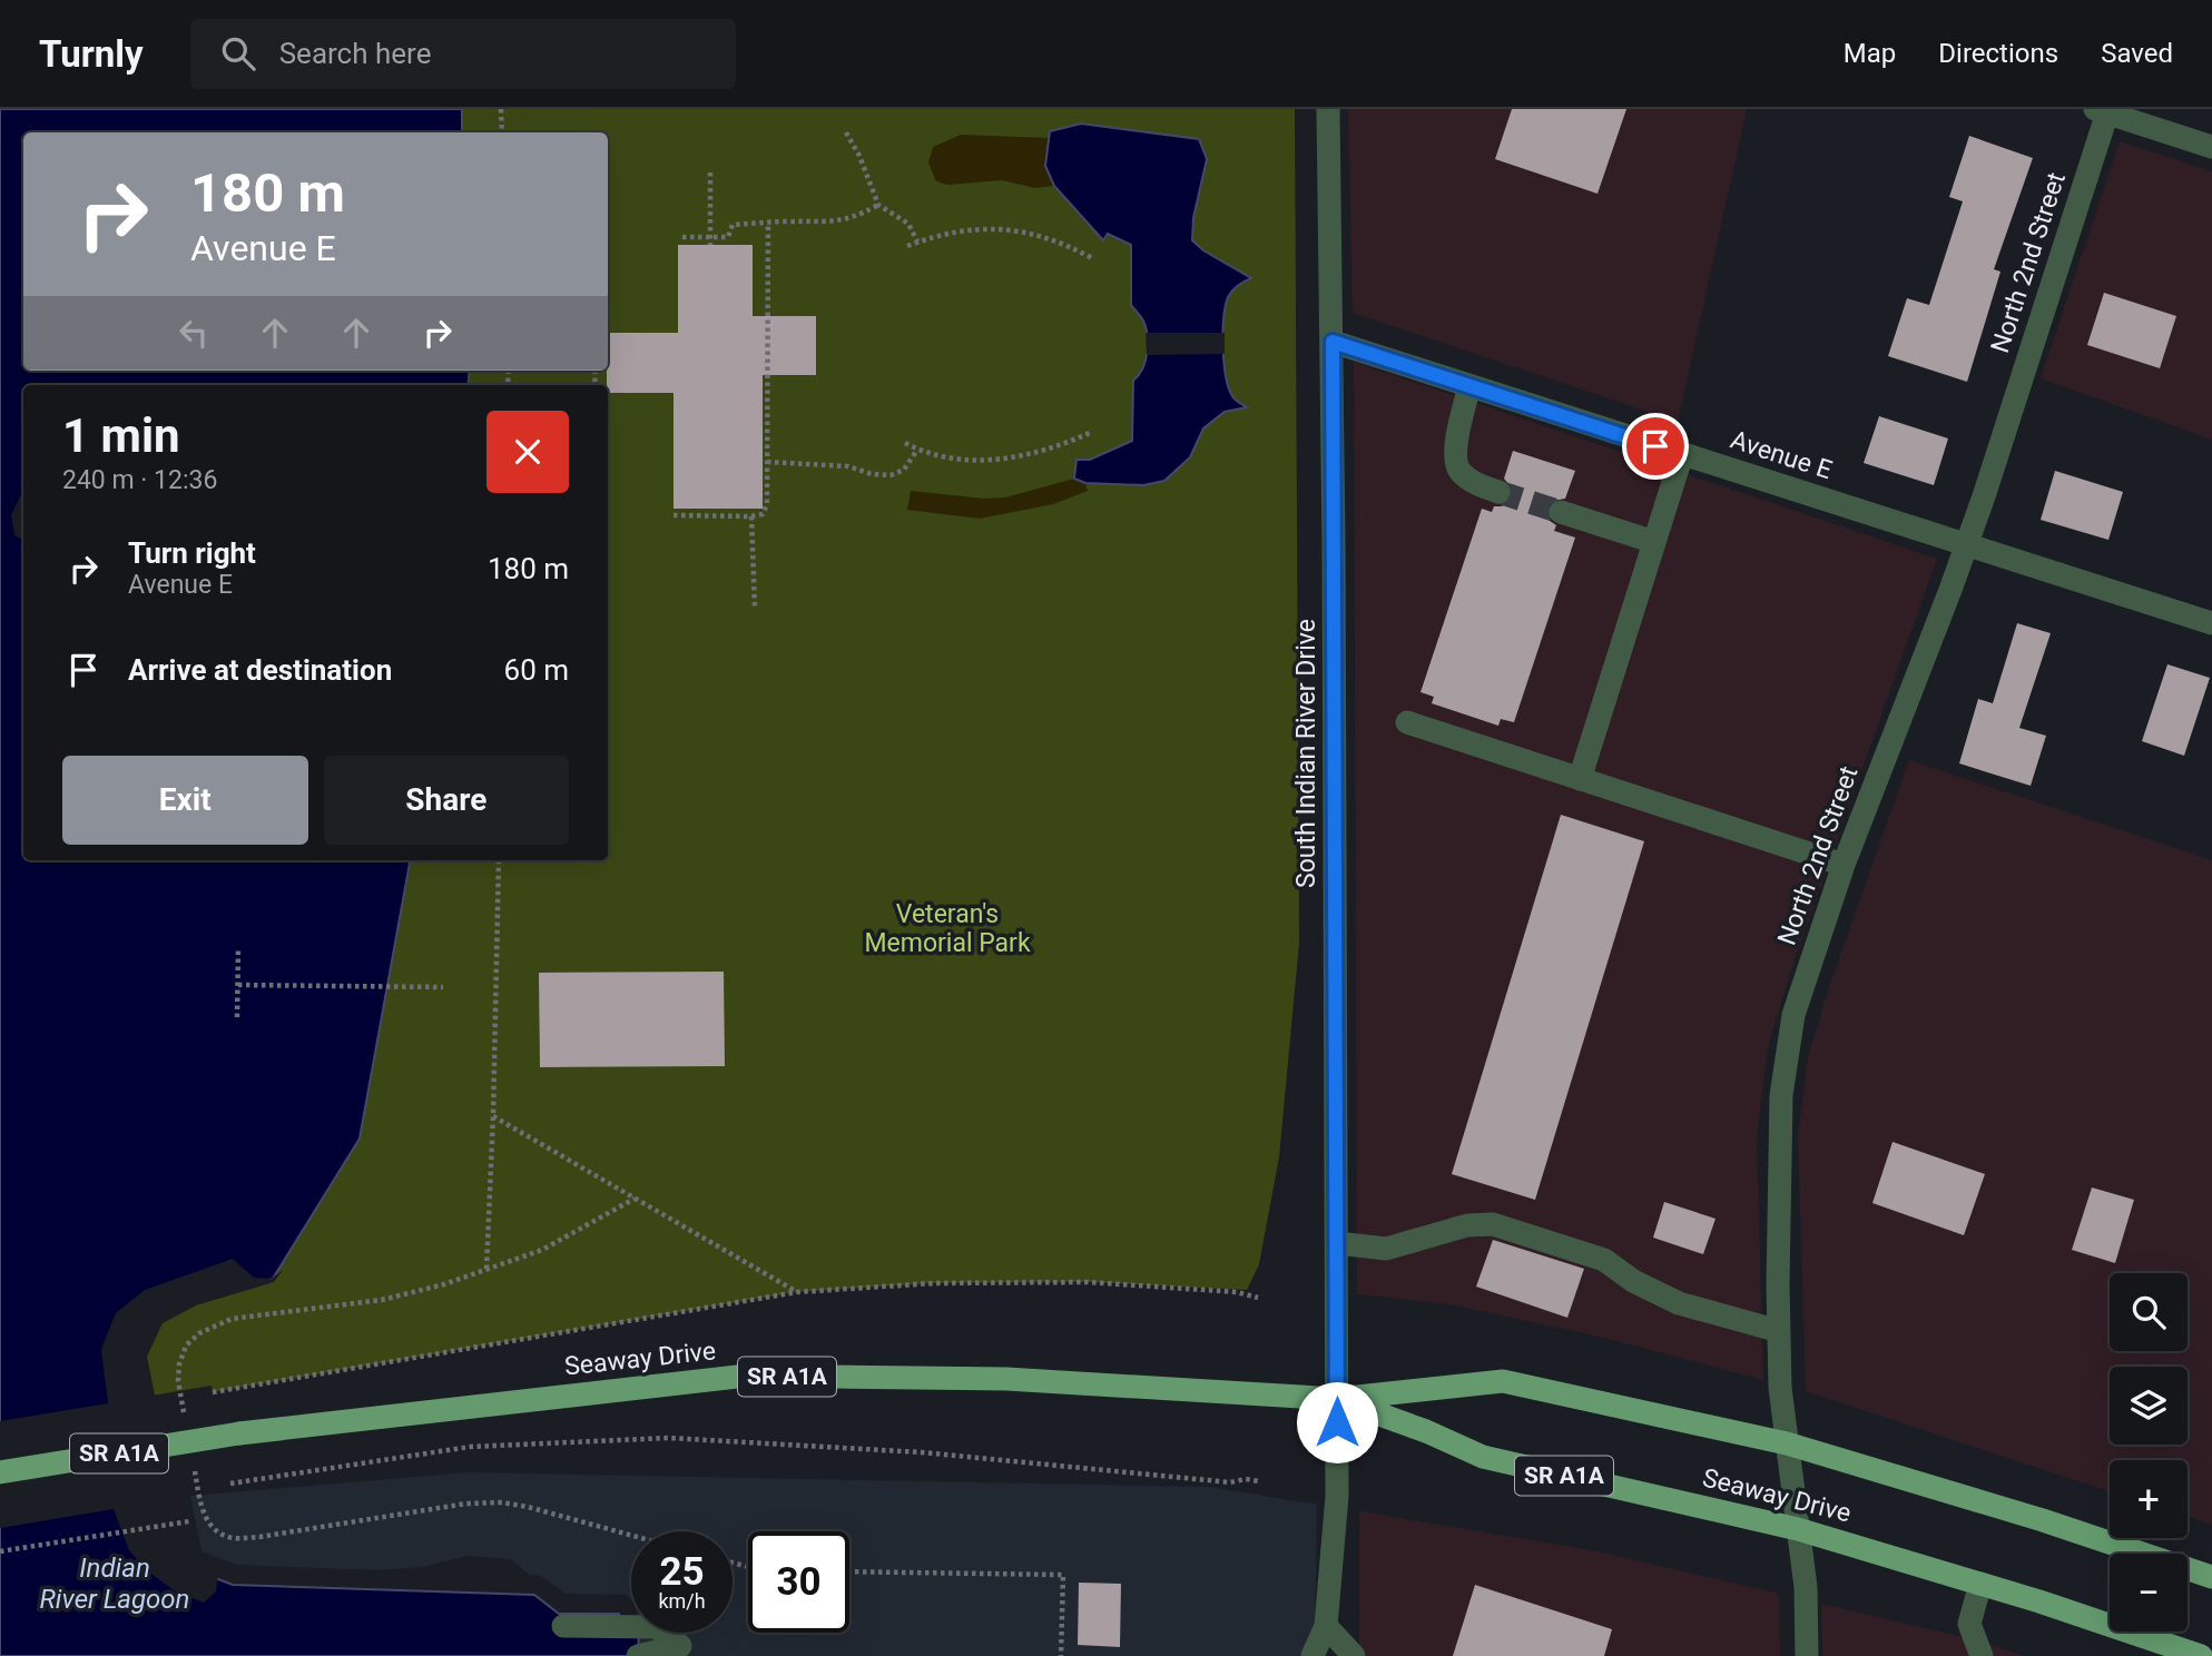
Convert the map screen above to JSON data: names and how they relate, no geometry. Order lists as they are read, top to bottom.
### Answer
{
  "streets": {
    "main road": ["Seaway Drive", "SR A1A"],
    "street": ["North 2nd Street", "Avenue E", "South Indian River Drive"]
  },
  "crossings": [
    ["North 2nd Street", "Avenue E"],
    ["North 2nd Street", "Seaway Drive"],
    ["Avenue E", "South Indian River Drive"],
    ["South Indian River Drive", "Seaway Drive"]
  ],
  "water": ["Indian River Lagoon"],
  "parks": ["Veteran's Memorial Park"],
  "page": {
    "header": "Turnly",
    "search": "Search here",
    "nav": ["Map", "Directions", "Saved"],
    "turn": ["180 m", "Avenue E"],
    "heading": ["1 min", "240 m · 12:36"],
    "list": [
      {
        "name": "Turn right",
        "note": "Avenue E",
        "value": "180 m"
      },
      {
        "name": "Arrive at destination",
        "value": "60 m"
      }
    ],
    "buttons": ["Exit", "Share"],
    "map_buttons": ["+", "−"],
    "speed": "25 km/h",
    "limit": "30"
  }
}
